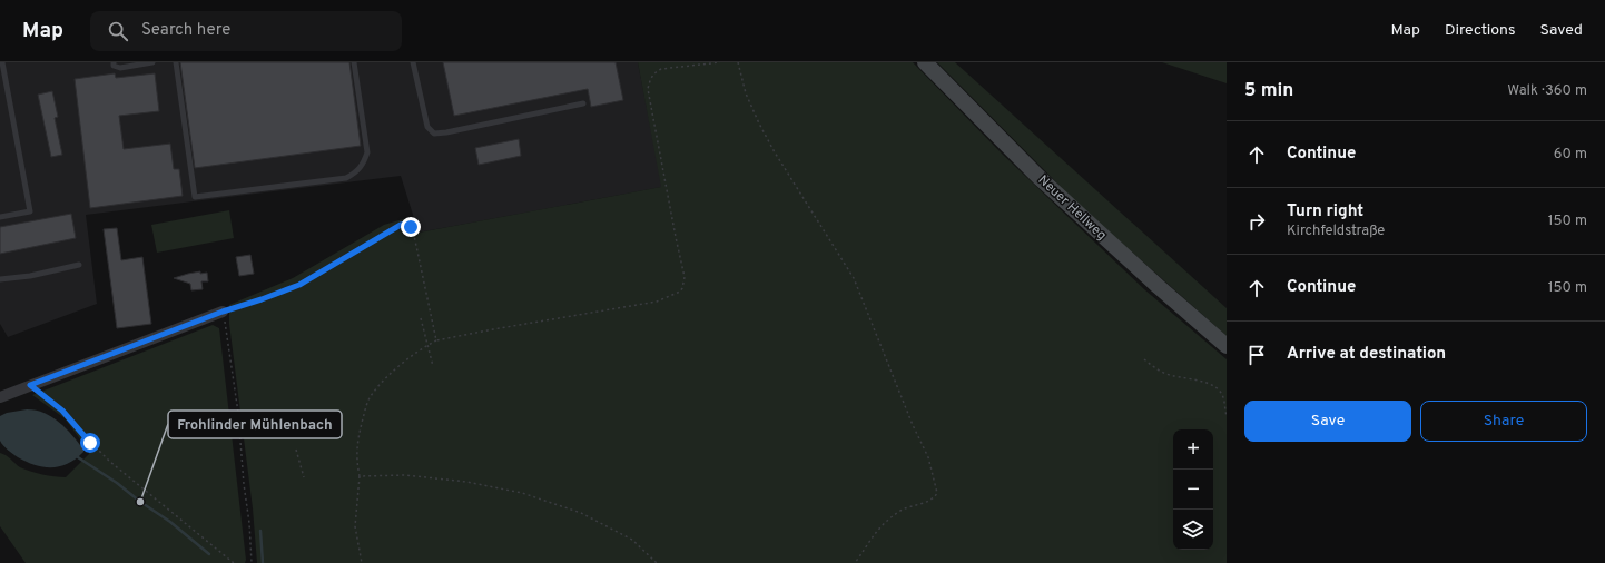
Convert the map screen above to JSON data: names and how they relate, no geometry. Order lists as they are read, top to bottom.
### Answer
{
  "streets": {
    "main road": ["Neuer Hellweg"]
  },
  "places": ["Frohlinder Mühlenbach"],
  "page": {
    "header": "Map",
    "search": "Search here",
    "nav": ["Map", "Directions", "Saved"],
    "heading": ["5 min", "Walk · 360 m"],
    "list": [
      ["Continue", "60 m"],
      ["Turn right", "Kirchfeldstraße", "150 m"],
      ["Continue", "150 m"],
      "Arrive at destination"
    ],
    "buttons": ["Save", "Share"],
    "map_buttons": ["+", "−"]
  }
}
